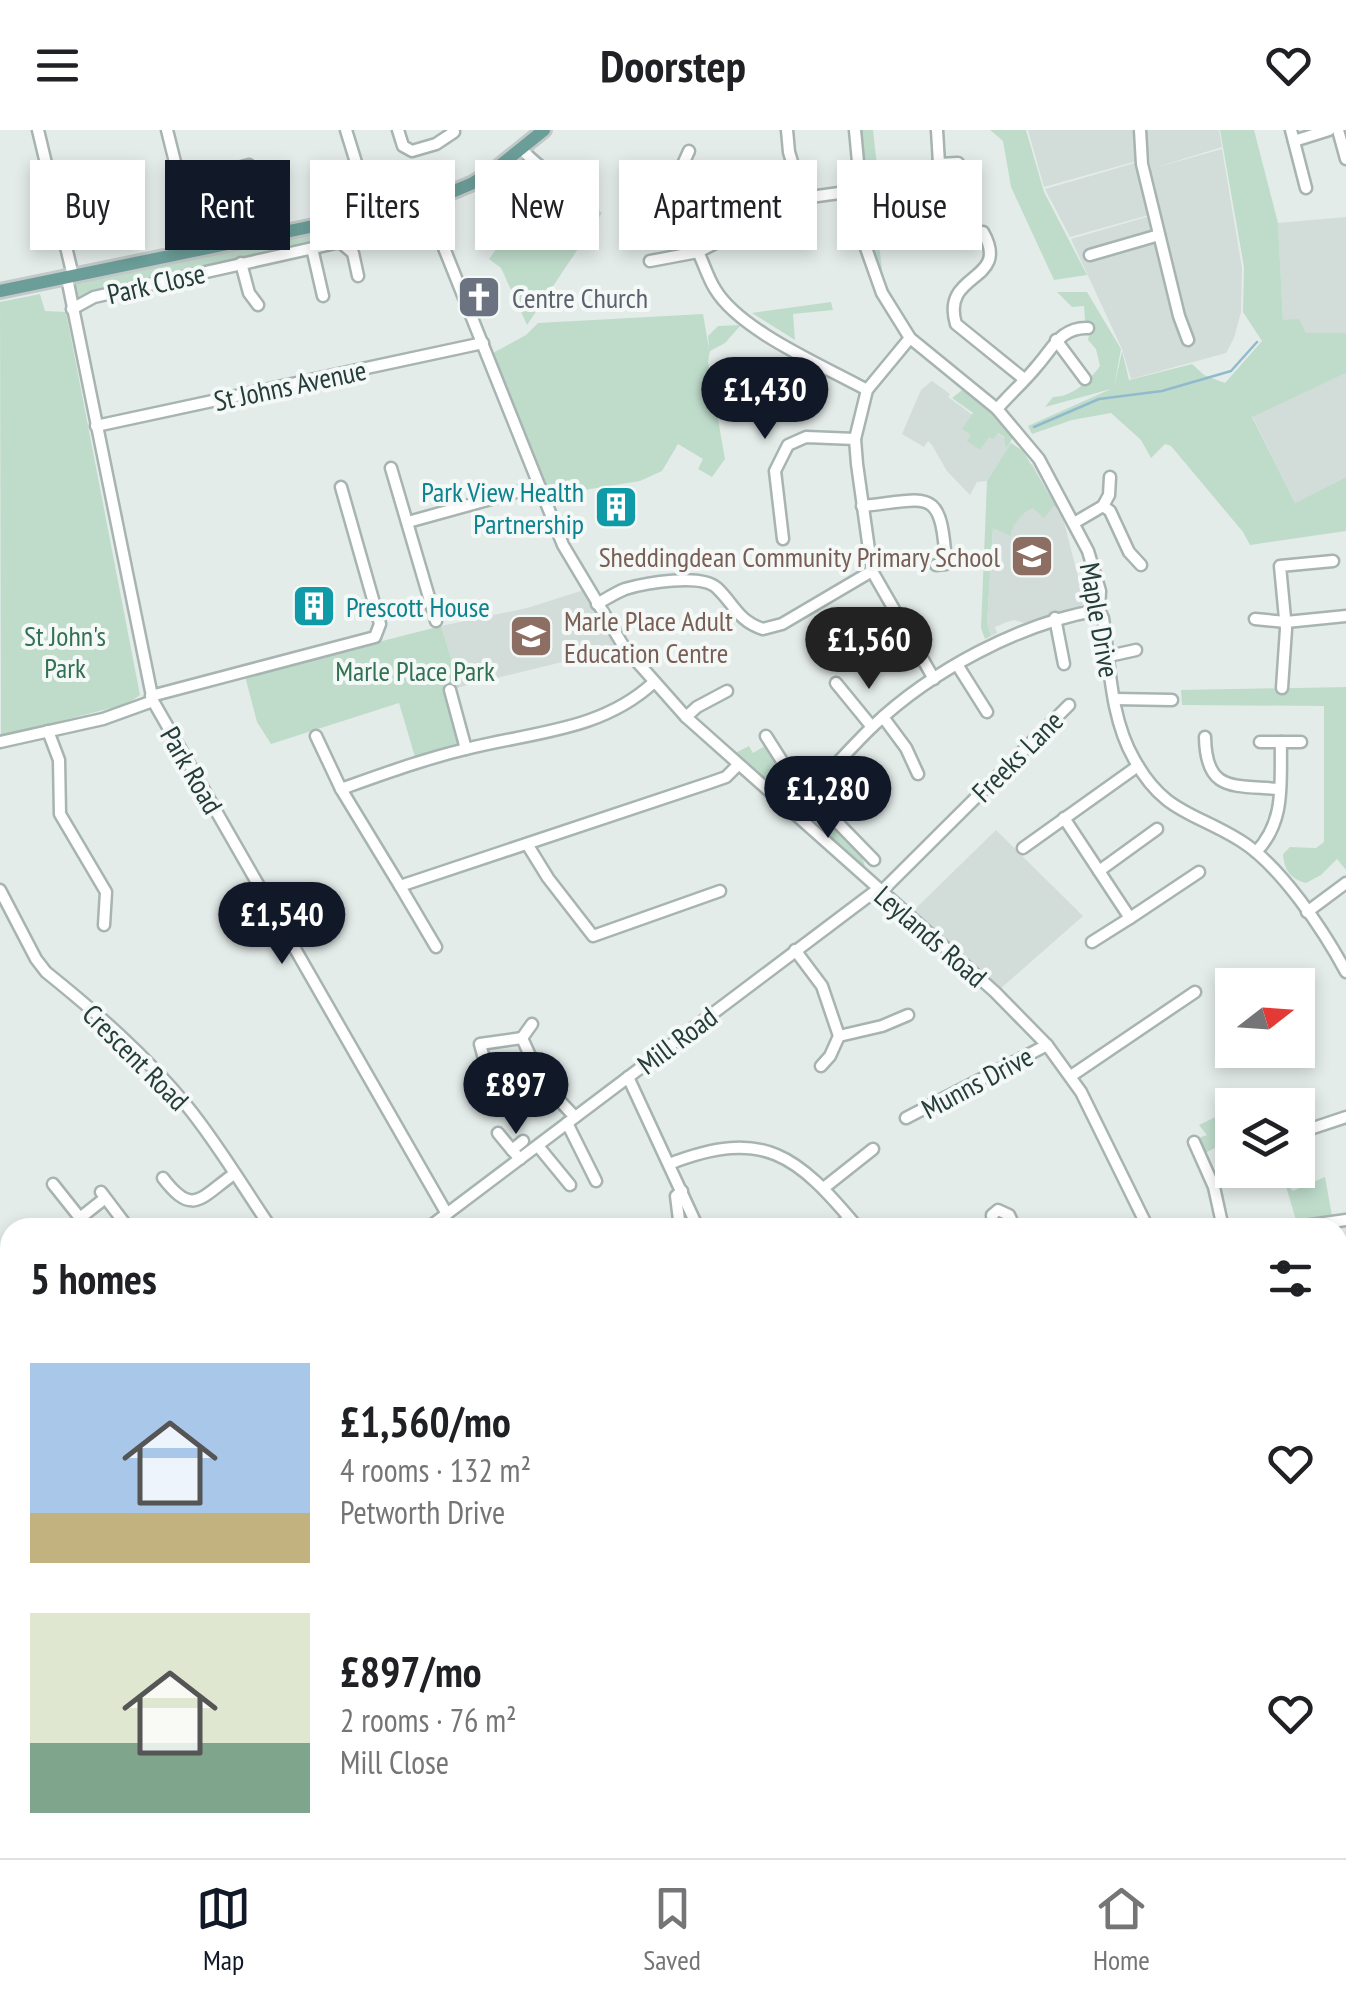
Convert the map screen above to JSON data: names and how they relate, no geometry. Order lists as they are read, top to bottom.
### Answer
{
  "streets": {
    "street": [
      "Park Close",
      "St Johns Avenue",
      "Maple Drive",
      "Freeks Lane",
      "Park Road",
      "Leylands Road",
      "Mill Road",
      "Crescent Road",
      "Munns Drive"
    ]
  },
  "crossings": [
    ["Park Close", "Park Road"],
    ["St Johns Avenue", "Park Road"],
    ["St Johns Avenue", "Leylands Road"],
    ["Freeks Lane", "Leylands Road"],
    ["Freeks Lane", "Mill Road"],
    ["Park Road", "Mill Road"],
    ["Leylands Road", "Mill Road"],
    ["Leylands Road", "Munns Drive"]
  ],
  "parks": ["St John's Park", "Marle Place Park"],
  "places": {
    "church": ["Centre Church"],
    "building": ["Park View Health Partnership", "Prescott House"],
    "school or university": ["Sheddingdean Community Primary School", "Marle Place Adult Education Centre"]
  },
  "north": "right",
  "page": {
    "header": "Doorstep",
    "chip": [
      "Buy",
      "Rent",
      "Filters",
      "New",
      "Apartment",
      "House"
    ],
    "price": [
      "£1,430",
      "£1,560",
      "£1,280",
      "£1,540",
      "£897"
    ],
    "heading": "5 homes",
    "list": [
      {
        "name": "£1,560/mo",
        "note": "4 rooms · 132 m² · Petworth Drive"
      },
      {
        "name": "£897/mo",
        "note": "2 rooms · 76 m² · Mill Close"
      }
    ],
    "tabs": ["Map", "Saved", "Home"]
  }
}
